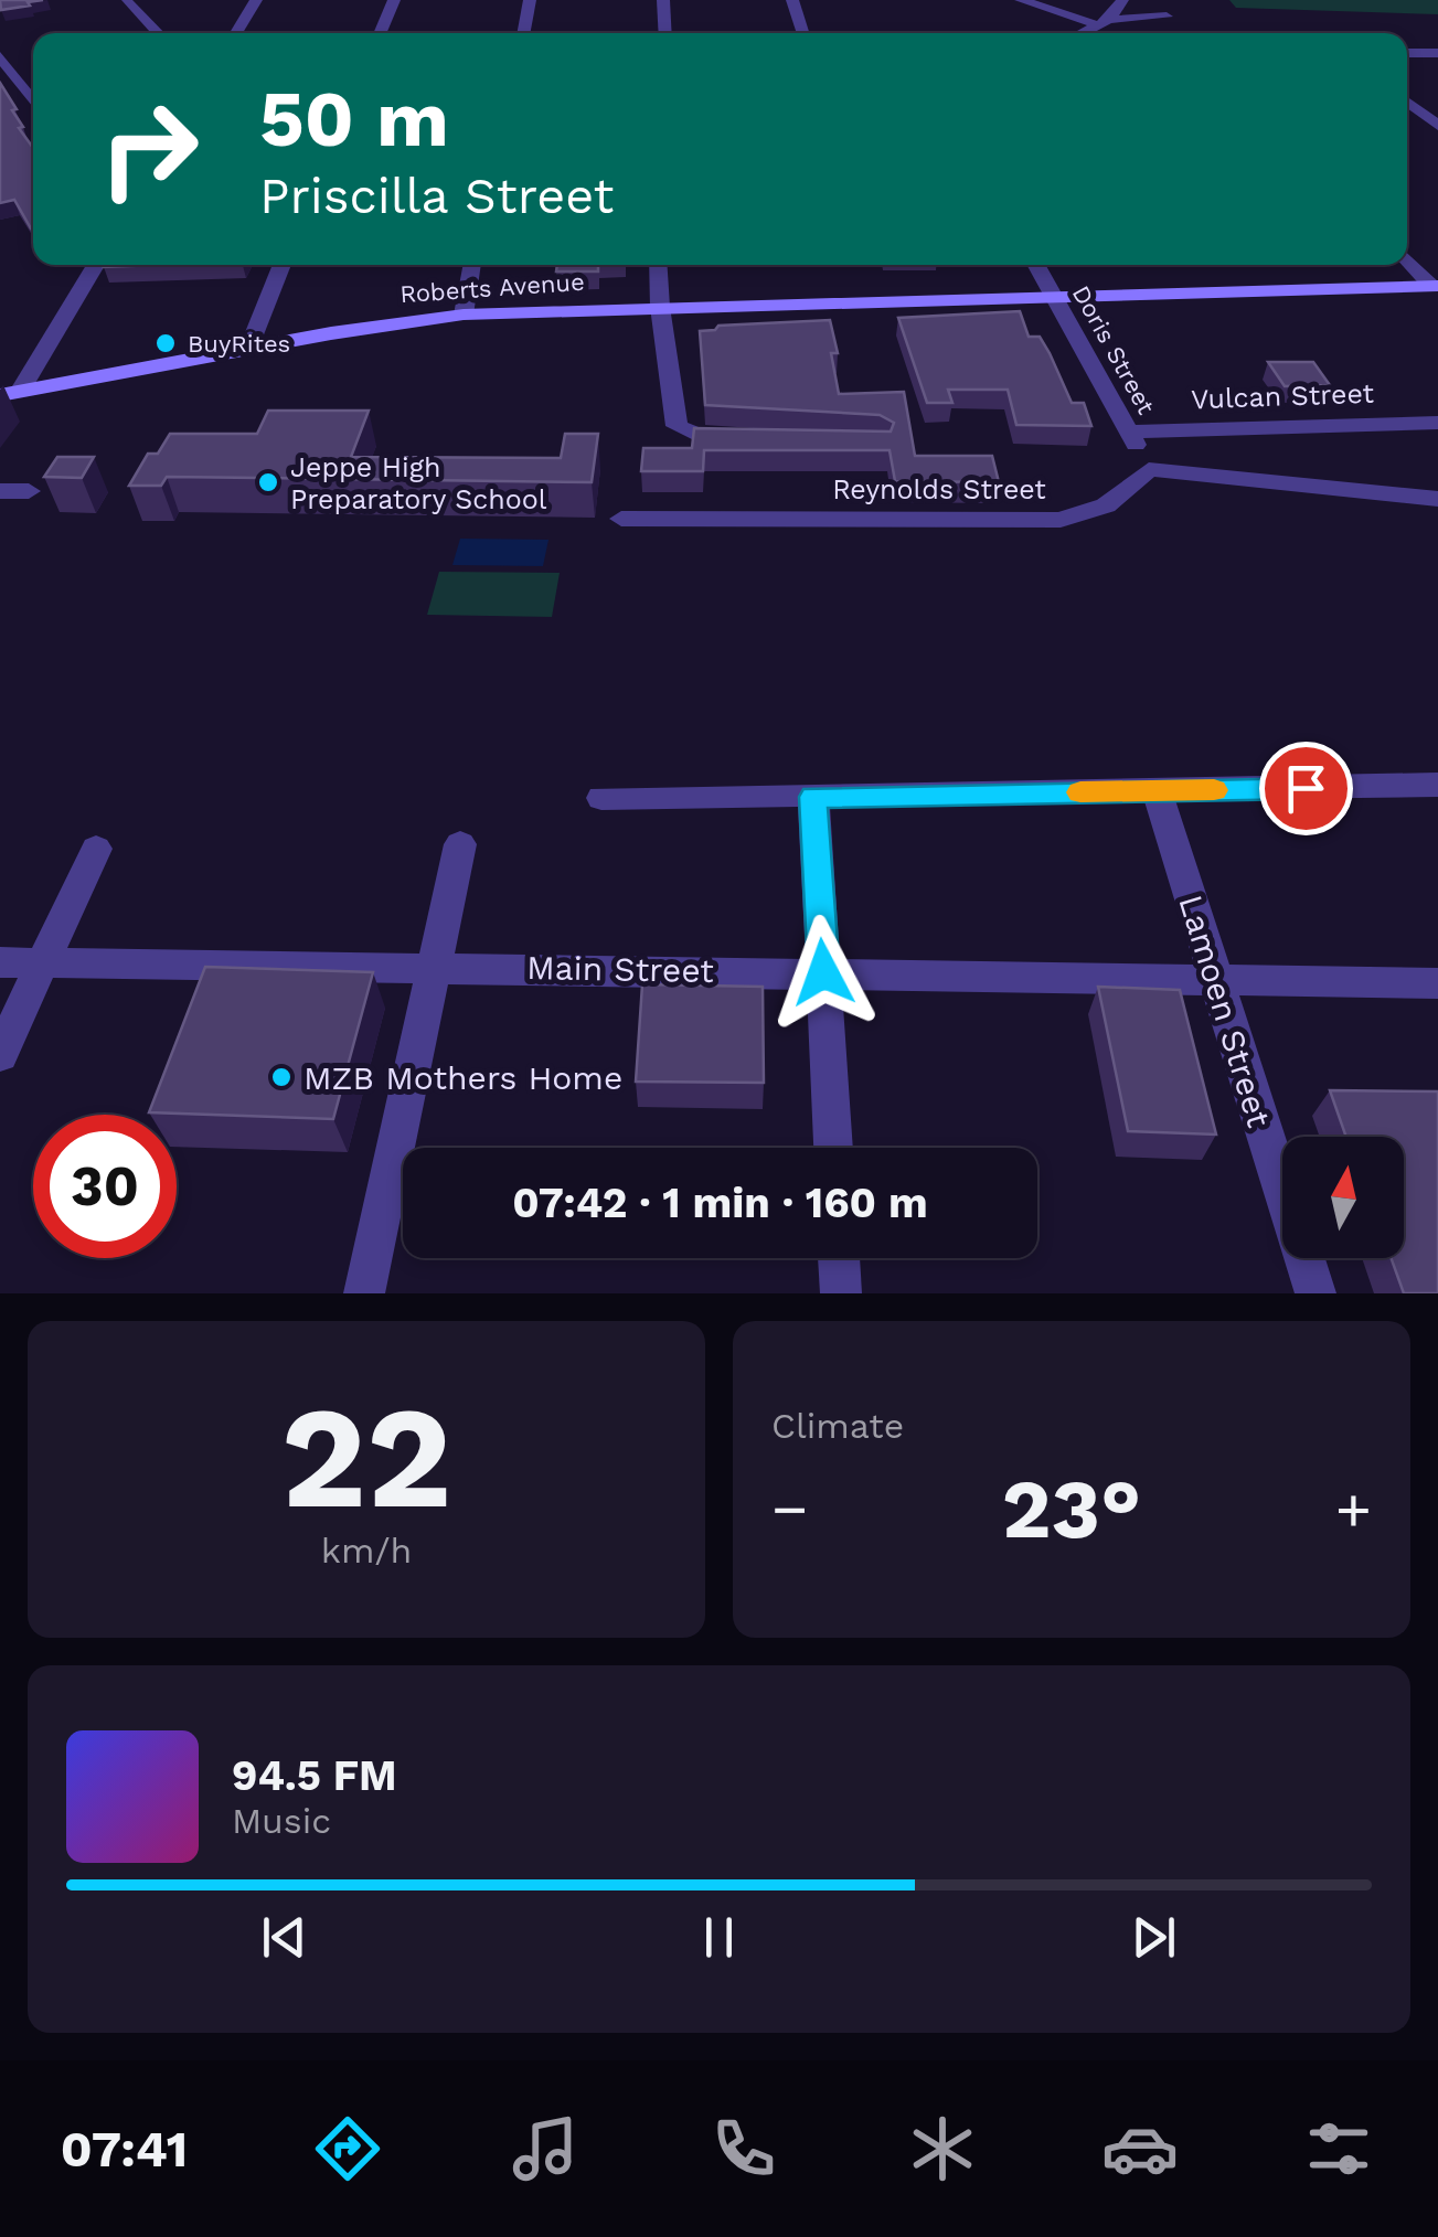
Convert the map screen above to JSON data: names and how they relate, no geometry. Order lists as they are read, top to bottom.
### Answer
{
  "streets": {
    "main road": ["Roberts Avenue"],
    "street": [
      "Doris Street",
      "Vulcan Street",
      "Reynolds Street",
      "Main Street",
      "Lamoen Street"
    ]
  },
  "crossings": [
    ["Roberts Avenue", "Doris Street"],
    ["Doris Street", "Vulcan Street"],
    ["Doris Street", "Reynolds Street"],
    ["Main Street", "Lamoen Street"]
  ],
  "places": ["BuyRites", "Jeppe High Preparatory School", "MZB Mothers Home"],
  "north": "top",
  "page": {
    "turn": ["50 m", "Priscilla Street"],
    "limit": "30",
    "trip": "07:42 · 1 min · 160 m",
    "tile": [
      ["22", "km/h"],
      "Climate"
    ],
    "heat": ["−", "23°", "+"],
    "song": ["94.5 FM", "Music"],
    "tabs": "07:41"
  }
}
